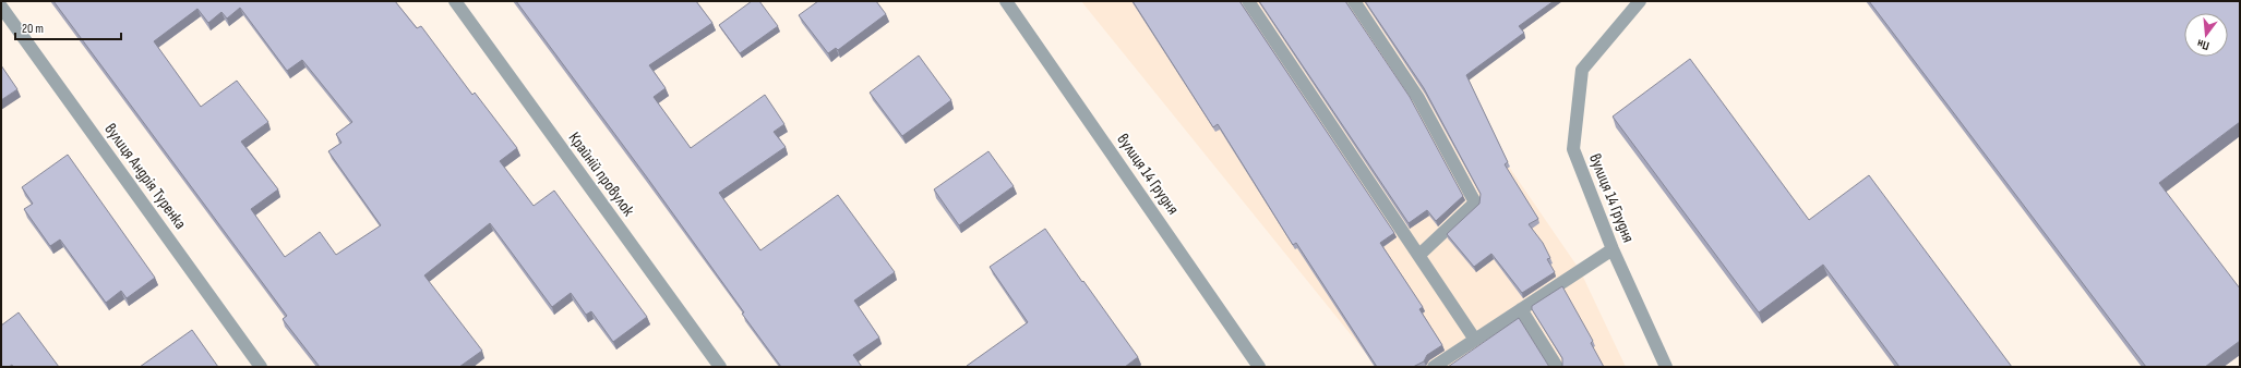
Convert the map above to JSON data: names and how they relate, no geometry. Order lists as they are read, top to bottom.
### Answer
{
  "streets": {
    "street": ["Крайній провулок", "вулиця 14 Грудня", "вулиця Андрія Туренка"]
  },
  "scale_bar": "20 m",
  "north": "bottom"
}
